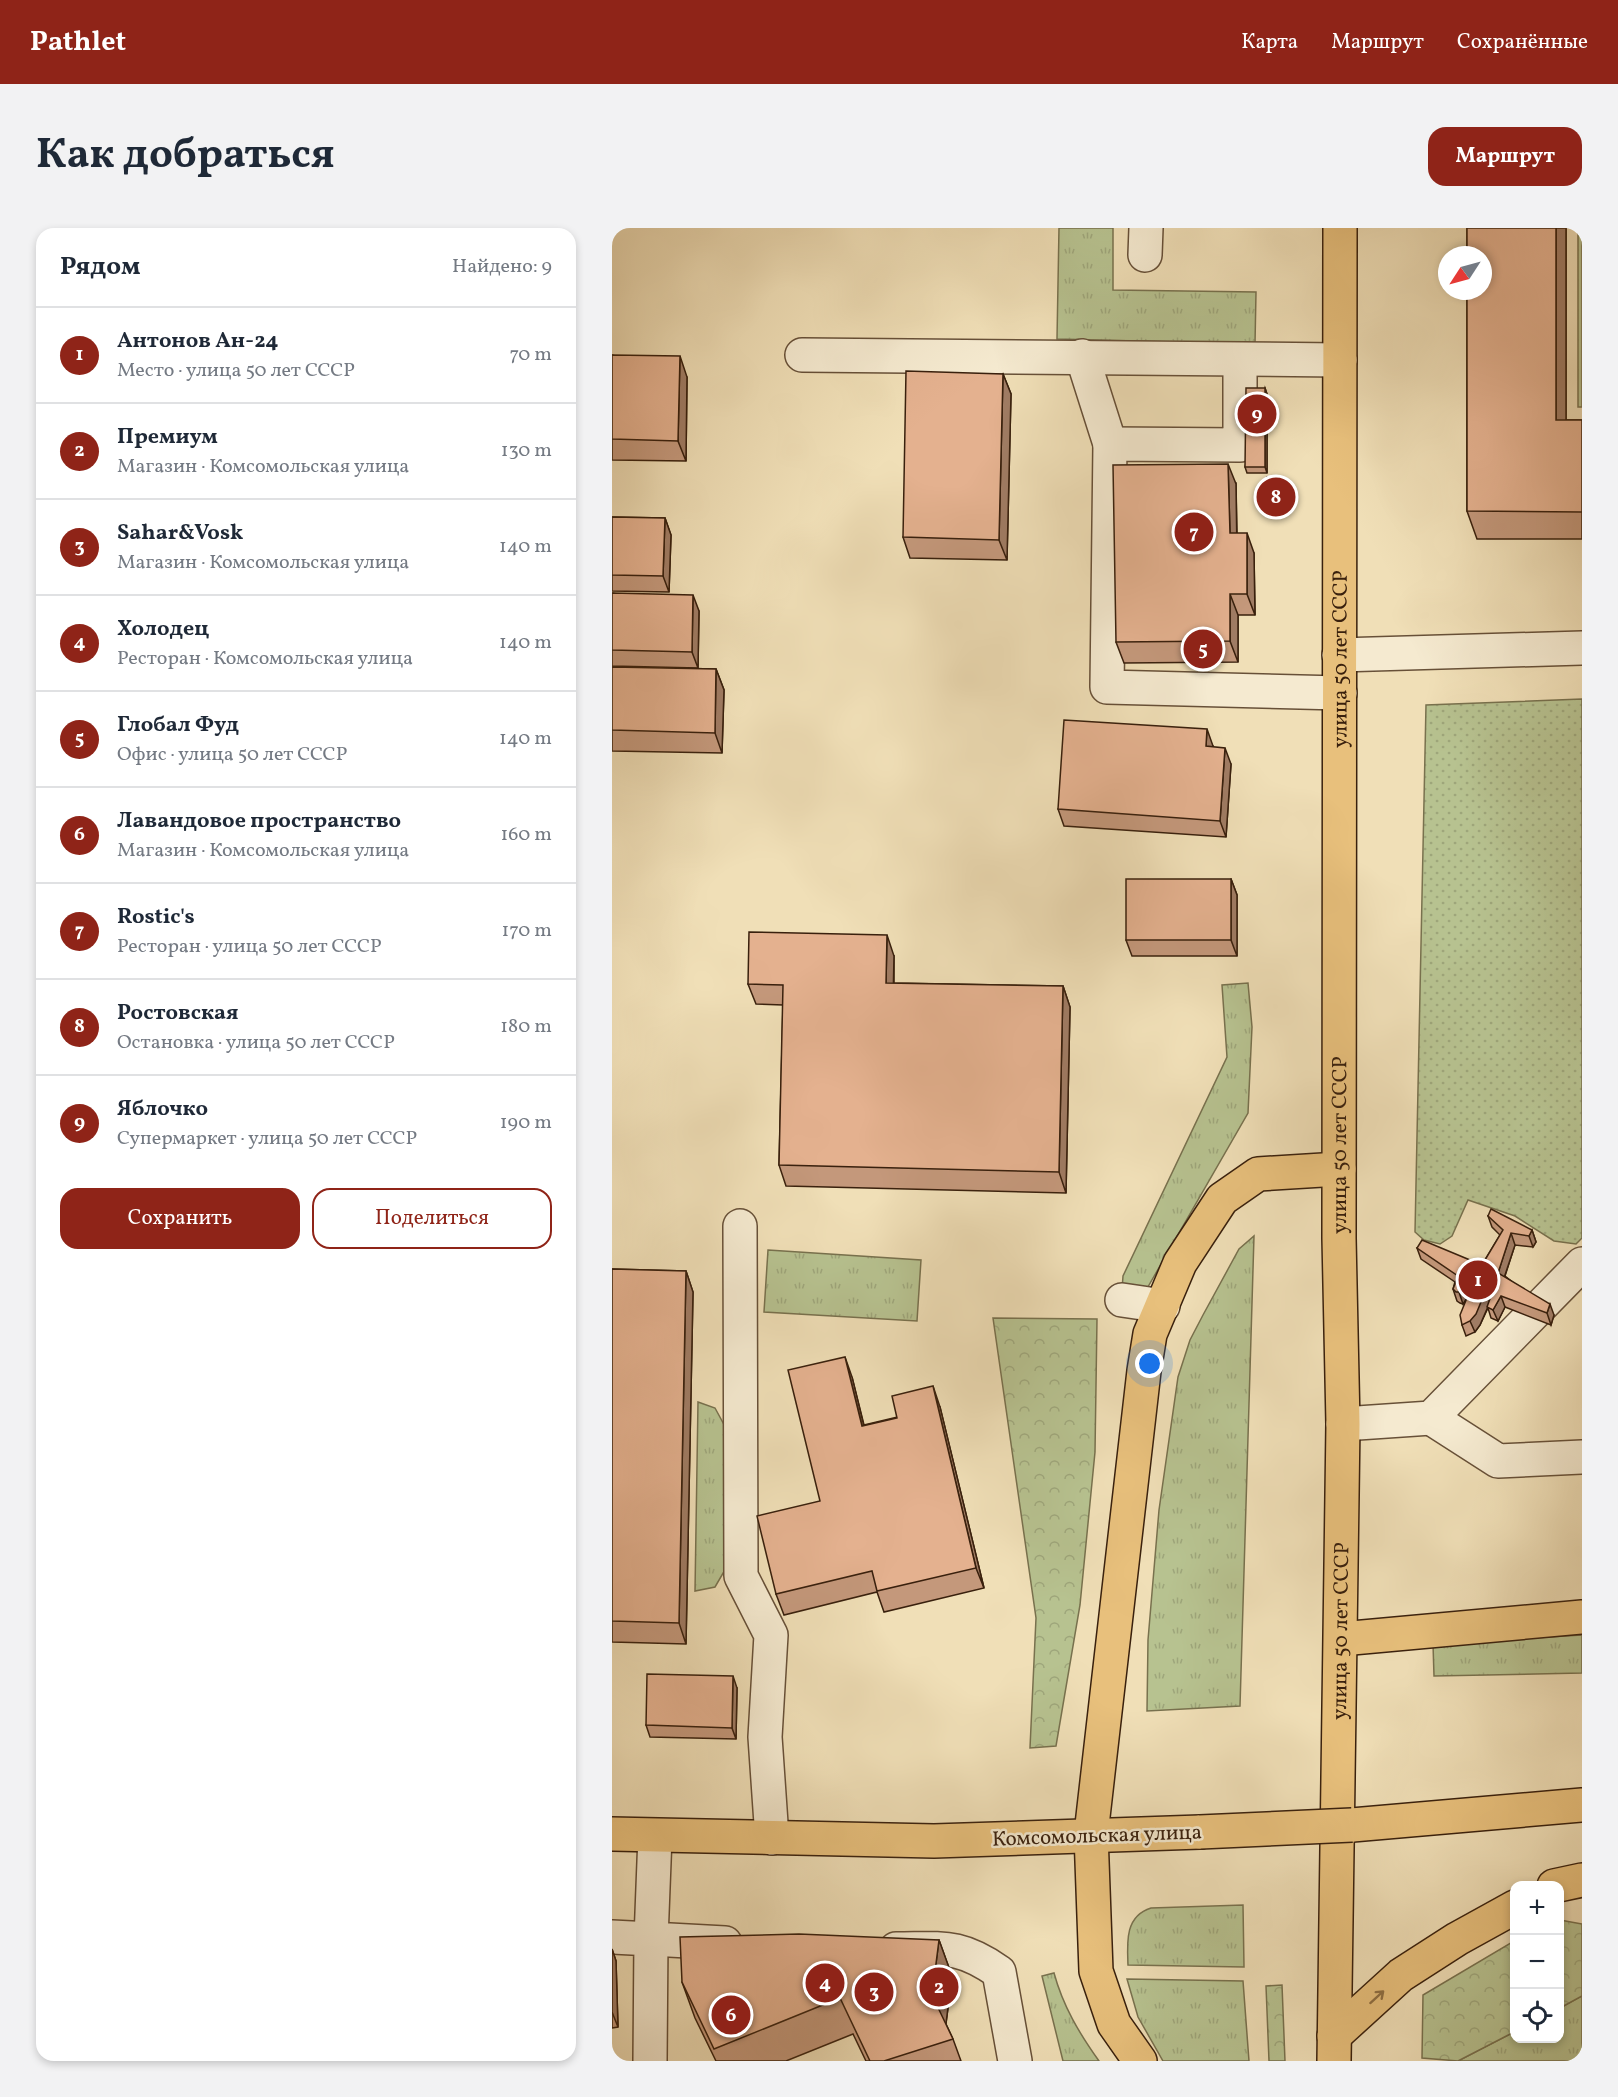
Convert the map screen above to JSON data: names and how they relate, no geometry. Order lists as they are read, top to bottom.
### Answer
{
  "streets": {
    "main road": ["улица 50 лет СССР", "Комсомольская улица"]
  },
  "north": "bottom left",
  "page": {
    "header": "Pathlet",
    "nav": ["Карта", "Маршрут", "Сохранённые"],
    "title": "Как добраться",
    "buttons": [
      "Маршрут",
      ["Сохранить", "Поделиться"]
    ],
    "heading": ["Рядом", "Найдено: 9"],
    "list": [
      {
        "mark": "1",
        "name": "Антонов Ан-24",
        "note": "Место · улица 50 лет СССР",
        "value": "70 m"
      },
      {
        "mark": "2",
        "name": "Премиум",
        "note": "Магазин · Комсомольская улица",
        "value": "130 m"
      },
      {
        "mark": "3",
        "name": "Sahar&Vosk",
        "note": "Магазин · Комсомольская улица",
        "value": "140 m"
      },
      {
        "mark": "4",
        "name": "Холодец",
        "note": "Ресторан · Комсомольская улица",
        "value": "140 m"
      },
      {
        "mark": "5",
        "name": "Глобал Фуд",
        "note": "Офис · улица 50 лет СССР",
        "value": "140 m"
      },
      {
        "mark": "6",
        "name": "Лавандовое пространство",
        "note": "Магазин · Комсомольская улица",
        "value": "160 m"
      },
      {
        "mark": "7",
        "name": "Rostic's",
        "note": "Ресторан · улица 50 лет СССР",
        "value": "170 m"
      },
      {
        "mark": "8",
        "name": "Ростовская",
        "note": "Остановка · улица 50 лет СССР",
        "value": "180 m"
      },
      {
        "mark": "9",
        "name": "Яблочко",
        "note": "Супермаркет · улица 50 лет СССР",
        "value": "190 m"
      }
    ],
    "pins": [
      "9",
      "8",
      "7",
      "5",
      "1",
      "4",
      "2",
      "3",
      "6"
    ],
    "map_buttons": ["+", "−"]
  }
}
